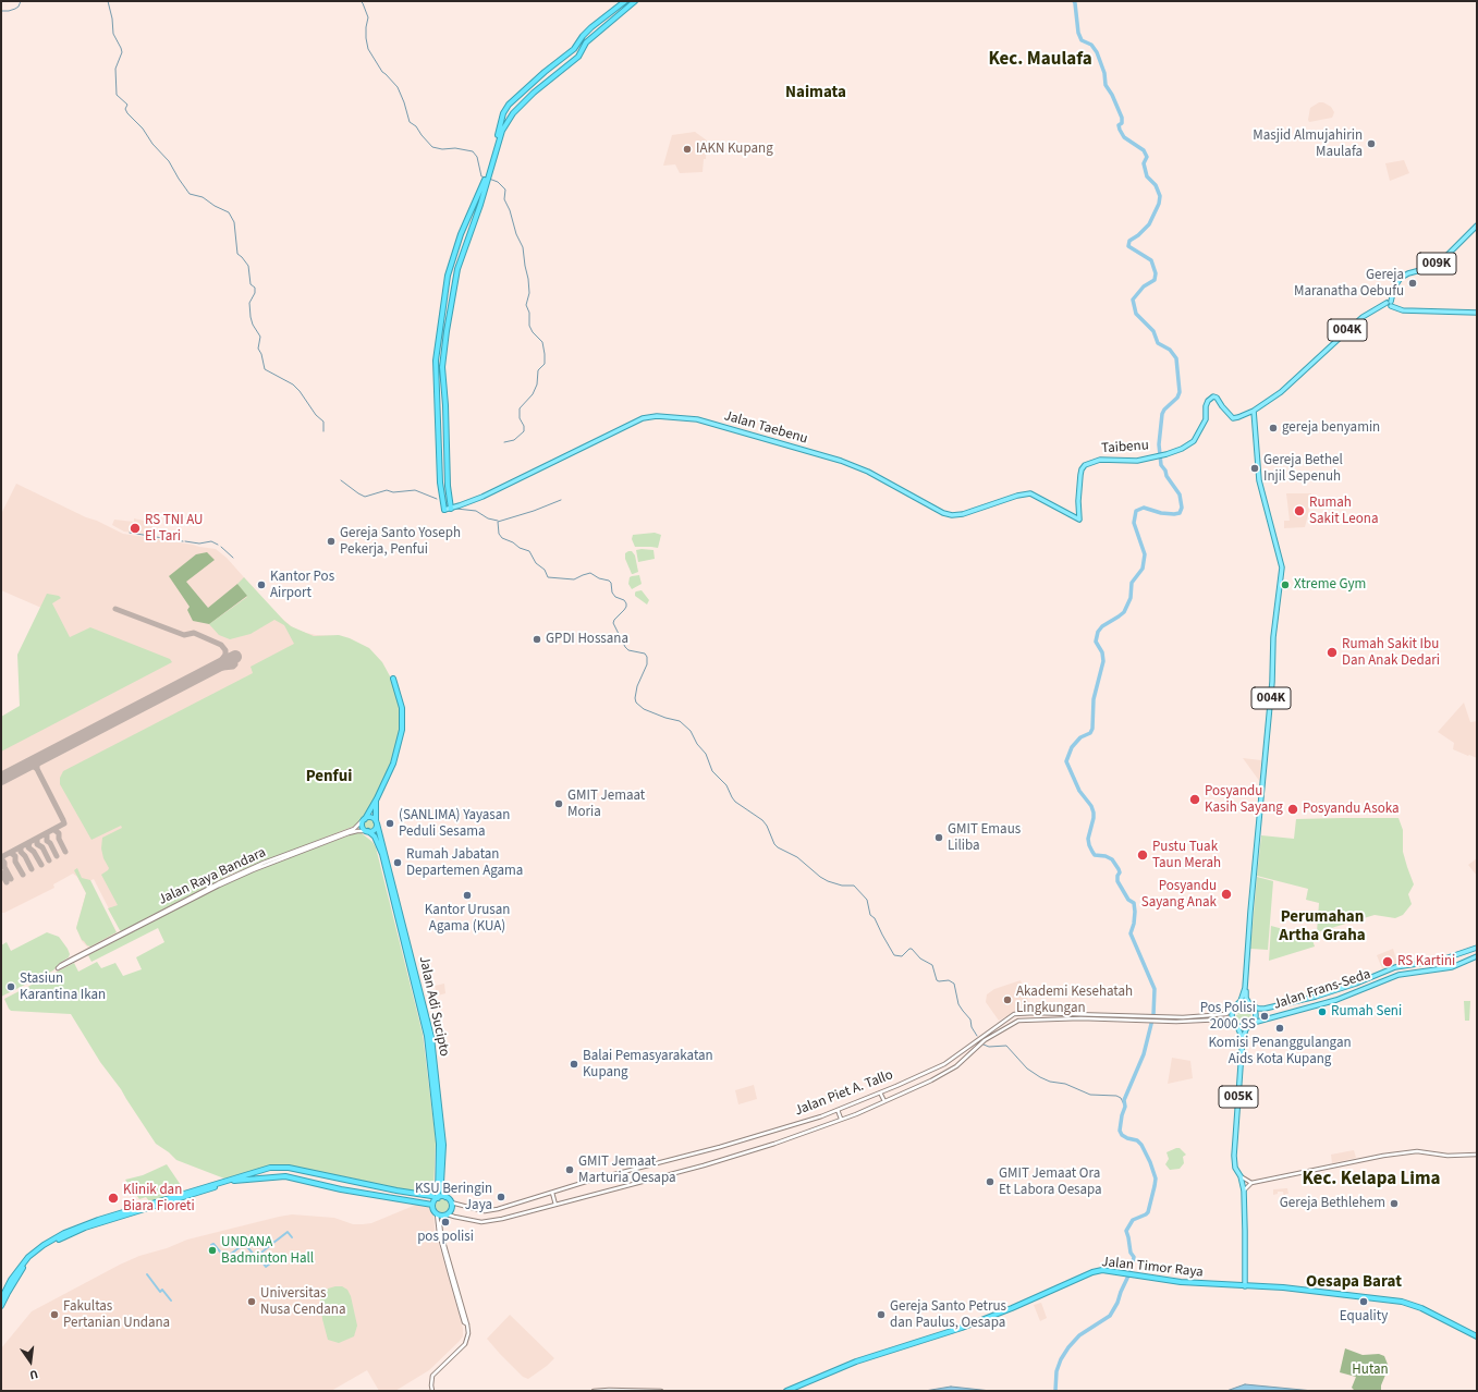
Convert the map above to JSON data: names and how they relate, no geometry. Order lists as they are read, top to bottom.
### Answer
{
  "streets": {
    "highway": ["Jalan Adi Sucipto", "Jalan Timor Raya"],
    "main road": [
      "009K",
      "004K",
      "Jalan Taebenu",
      "Taibenu",
      "Jalan Raya Bandara",
      "Jalan Frans-Seda",
      "Jalan Piet A. Tallo",
      "005K"
    ]
  },
  "crossings": [
    ["009K", "004K"],
    ["004K", "Taibenu"],
    ["004K", "Jalan Frans-Seda"],
    ["004K", "Jalan Piet A. Tallo"],
    ["004K", "005K"],
    ["Jalan Taebenu", "Taibenu"],
    ["Jalan Raya Bandara", "Jalan Adi Sucipto"],
    ["Jalan Frans-Seda", "Jalan Piet A. Tallo"],
    ["Jalan Frans-Seda", "005K"],
    ["Jalan Adi Sucipto", "Jalan Piet A. Tallo"],
    ["Jalan Piet A. Tallo", "005K"],
    ["005K", "Jalan Timor Raya"]
  ],
  "districts": [
    "Kec. Maulafa",
    "Naimata",
    "Penfui",
    "Perumahan Artha Graha",
    "Kec. Kelapa Lima",
    "Oesapa Barat"
  ],
  "parks": ["Hutan"],
  "places": [
    "Masjid Almujahirin Maulafa",
    "IAKN Kupang",
    "Gereja Maranatha Oebufu",
    "gereja benyamin",
    "Gereja Bethel Injil Sepenuh",
    "Rumah Sakit Leona",
    "RS TNI AU El Tari",
    "Gereja Santo Yoseph Pekerja, Penfui",
    "Kantor Pos Airport",
    "Xtreme Gym",
    "GPDI Hossana",
    "Rumah Sakit Ibu Dan Anak Dedari",
    "Posyandu Kasih Sayang",
    "GMIT Jemaat Moria",
    "Posyandu Asoka",
    "(SANLIMA) Yayasan Peduli Sesama",
    "GMIT Emaus Liliba",
    "Pustu Tuak Taun Merah",
    "Rumah Jabatan Departemen Agama",
    "Posyandu Sayang Anak",
    "Kantor Urusan Agama (KUA)",
    "RS Kartini",
    "Stasiun Karantina Ikan",
    "Akademi Kesehatah Lingkungan",
    "Rumah Seni",
    "Pos Polisi 2000 SS",
    "Komisi Penanggulangan Aids Kota Kupang",
    "Balai Pemasyarakatan Kupang",
    "GMIT Jemaat Marturia Oesapa",
    "GMIT Jemaat Ora Et Labora Oesapa",
    "KSU Beringin Jaya",
    "Klinik dan Biara Fioreti",
    "Gereja Bethlehem",
    "pos polisi",
    "UNDANA Badminton Hall",
    "Universitas Nusa Cendana",
    "Equality",
    "Fakultas Pertanian Undana",
    "Gereja Santo Petrus dan Paulus, Oesapa"
  ],
  "north": "bottom"
}
